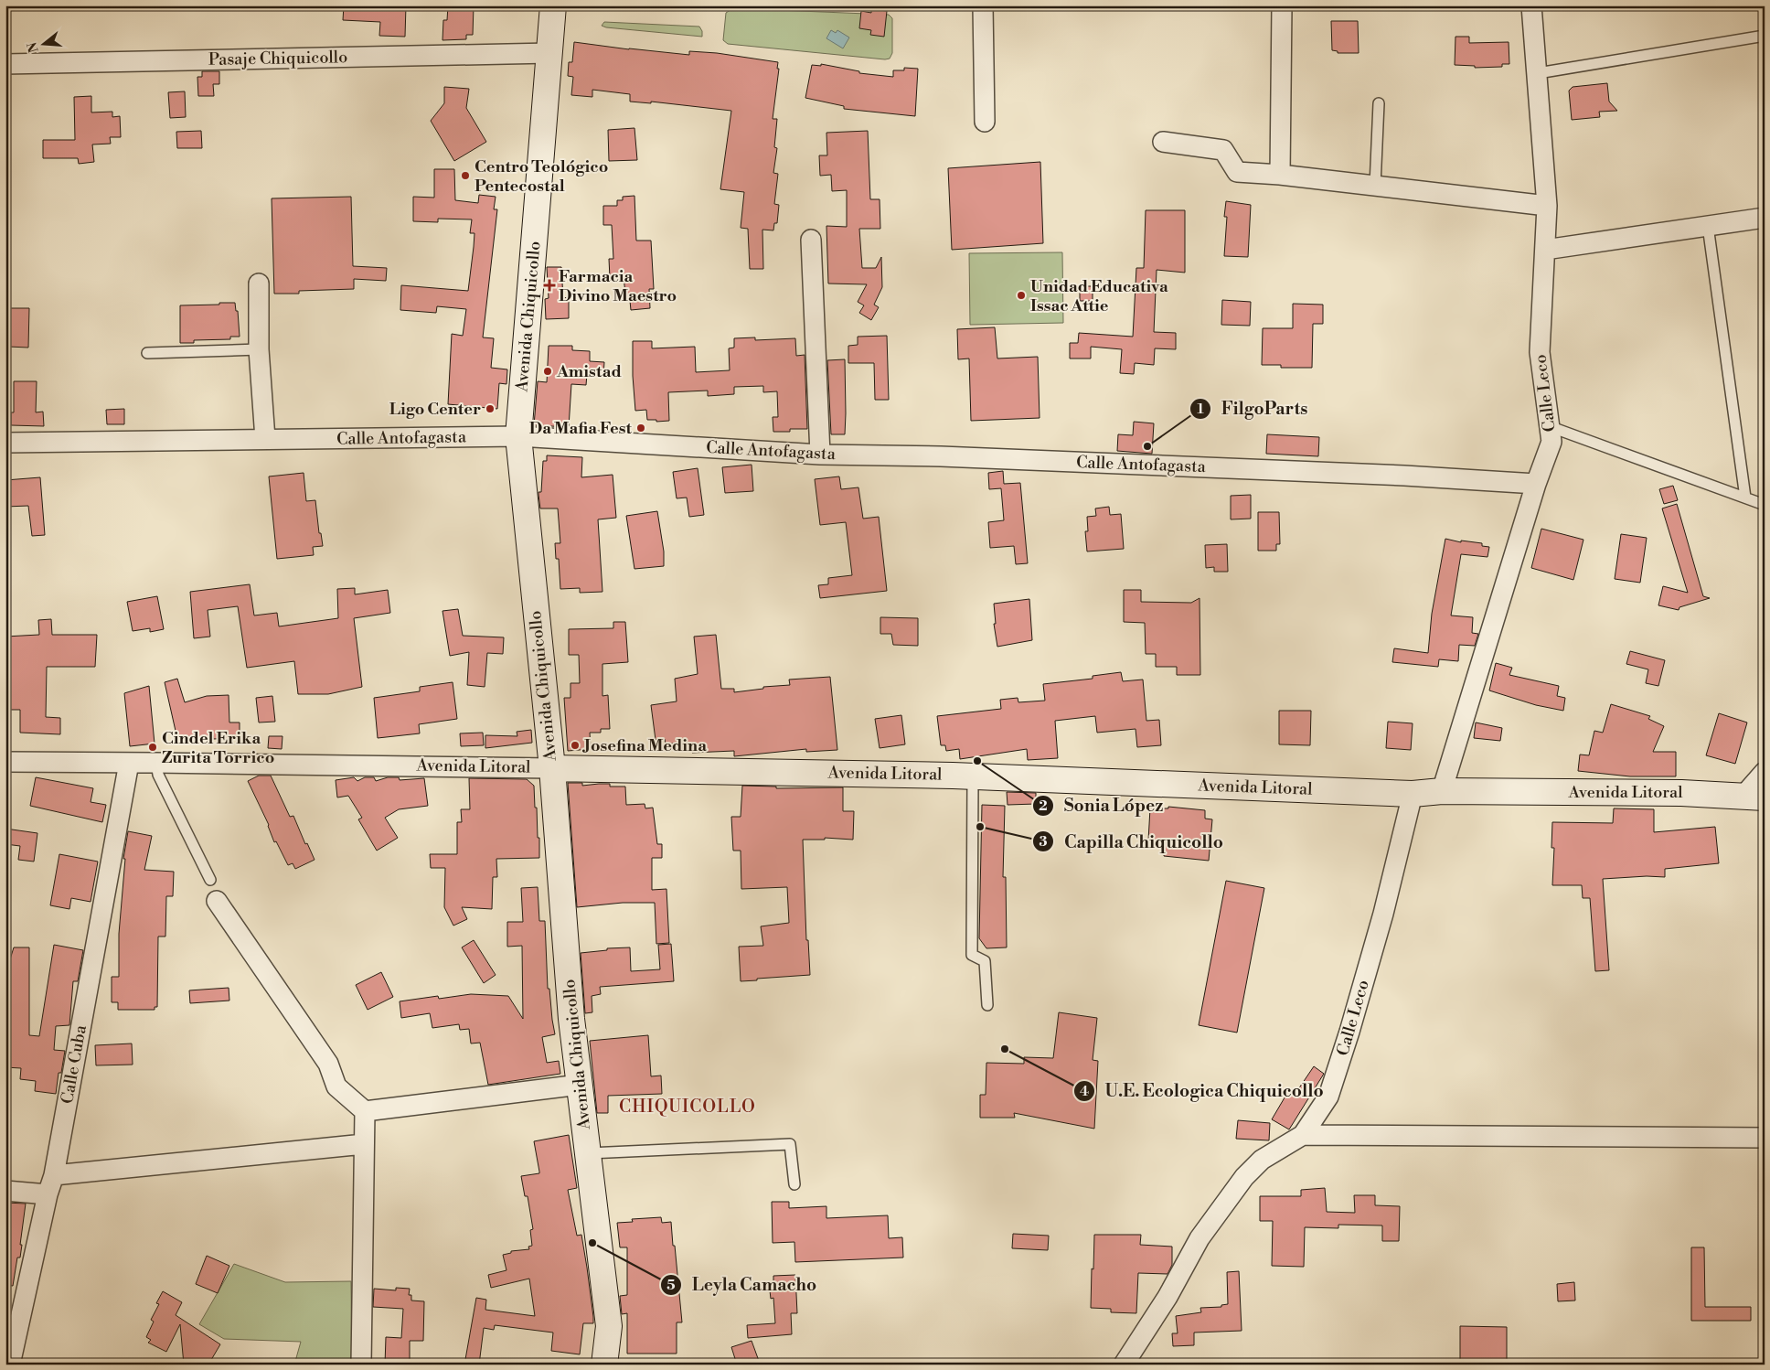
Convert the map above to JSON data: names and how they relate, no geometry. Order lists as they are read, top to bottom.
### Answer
{
  "streets": {
    "main road": ["Avenida Chiquicollo", "Avenida Litoral"],
    "street": [
      "Pasaje Chiquicollo",
      "Calle Leco",
      "Calle Antofagasta",
      "Calle Cuba"
    ]
  },
  "crossings": [
    ["Pasaje Chiquicollo", "Avenida Chiquicollo"],
    ["Avenida Chiquicollo", "Calle Antofagasta"],
    ["Avenida Chiquicollo", "Avenida Litoral"],
    ["Calle Leco", "Calle Antofagasta"],
    ["Calle Leco", "Avenida Litoral"],
    ["Avenida Litoral", "Calle Cuba"]
  ],
  "districts": ["CHIQUICOLLO"],
  "places": {
    "other": [
      "Centro Teológico Pentecostal",
      "Unidad Educativa Issac Attie",
      "Amistad",
      "Ligo Center",
      "Da Mafia Fest",
      "FilgoParts",
      "Josefina Medina",
      "Cindel Erika Zurita Torrico",
      "Sonia López",
      "Capilla Chiquicollo",
      "U.E. Ecologica Chiquicollo",
      "Leyla Camacho"
    ],
    "health": ["Farmacia Divino Maestro"]
  },
  "north": "left"
}
